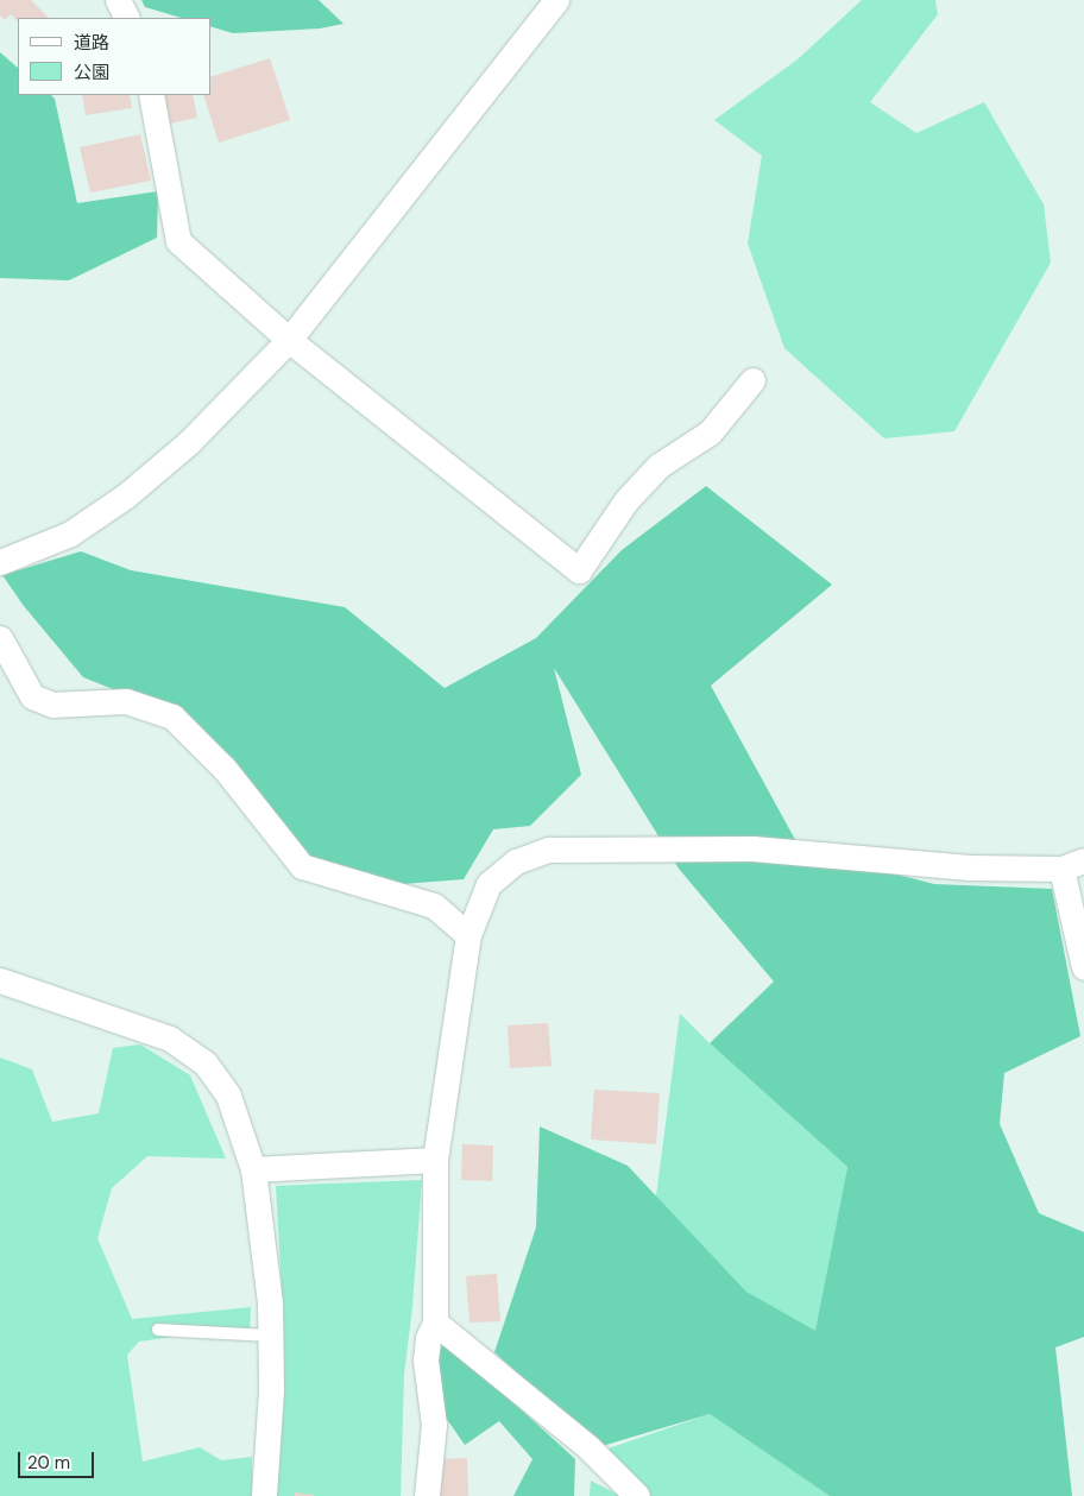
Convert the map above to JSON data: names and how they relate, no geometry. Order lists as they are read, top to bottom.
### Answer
{
  "legend": ["道路", "公園"],
  "scale_bar": "20 m"
}
